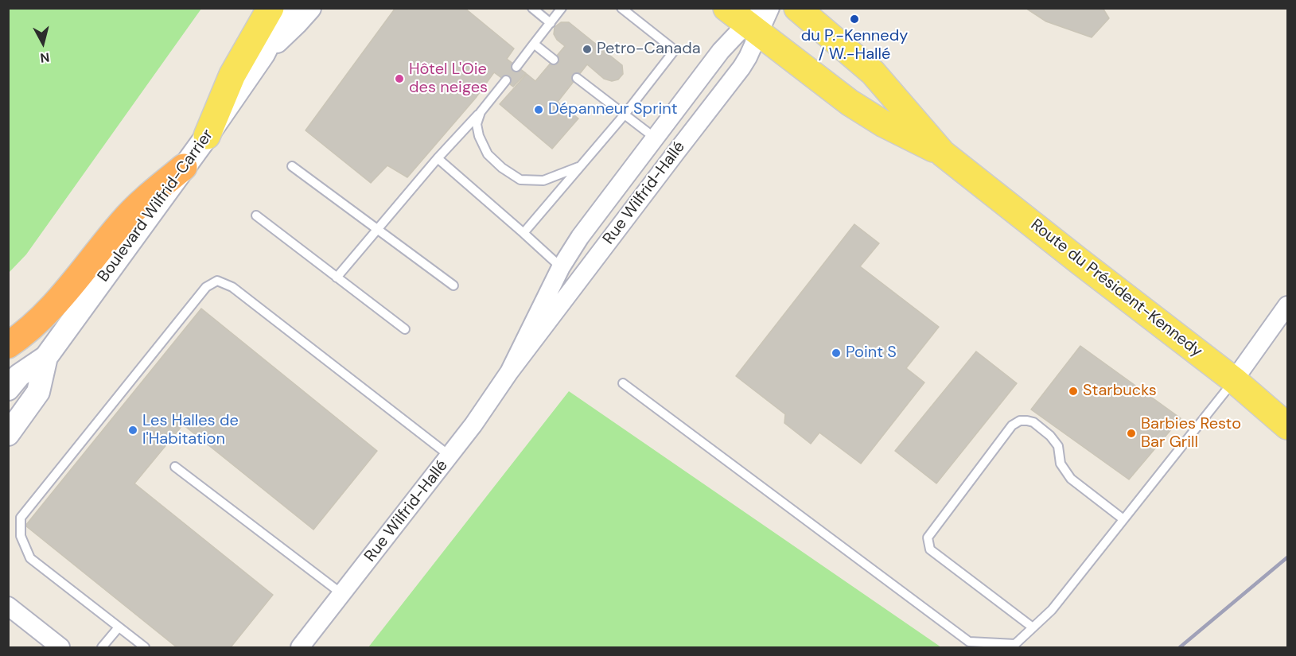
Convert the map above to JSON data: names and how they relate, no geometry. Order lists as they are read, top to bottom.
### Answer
{
  "streets": {
    "main road": ["Route du Président-Kennedy"],
    "street": ["Rue Wilfrid-Hallé", "Boulevard Wilfrid-Carrier"]
  },
  "crossings": [
    ["Rue Wilfrid-Hallé", "Route du Président-Kennedy"]
  ],
  "places": [
    "du P.-Kennedy / W.-Hallé",
    "Petro-Canada",
    "Hôtel L'Oie des neiges",
    "Dépanneur Sprint",
    "Point S",
    "Starbucks",
    "Les Halles de l'Habitation",
    "Barbies Resto Bar Grill"
  ],
  "north": "bottom"
}
